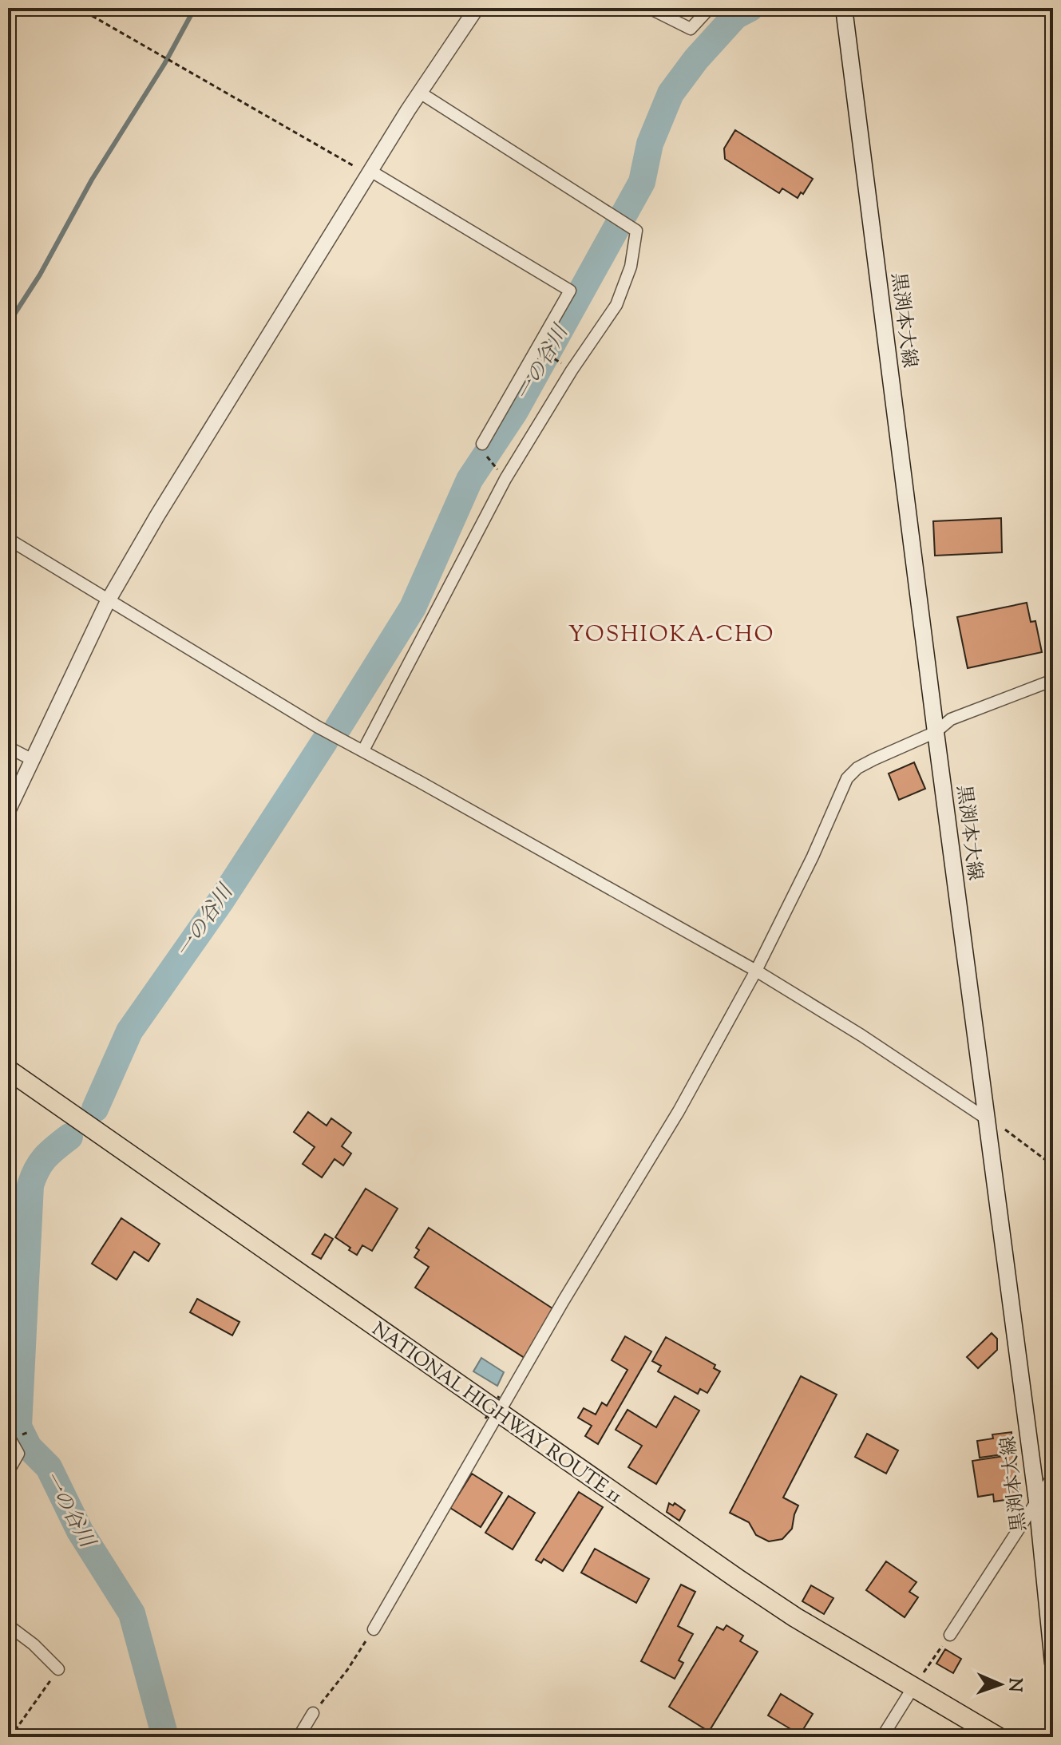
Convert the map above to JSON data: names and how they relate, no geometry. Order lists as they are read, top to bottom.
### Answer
{
  "streets": {
    "highway": ["NATIONAL HIGHWAY ROUTE 11"],
    "main road": ["黒渕本大線"]
  },
  "districts": ["YOSHIOKA-CHO"],
  "water": ["一の谷川"],
  "north": "right"
}
